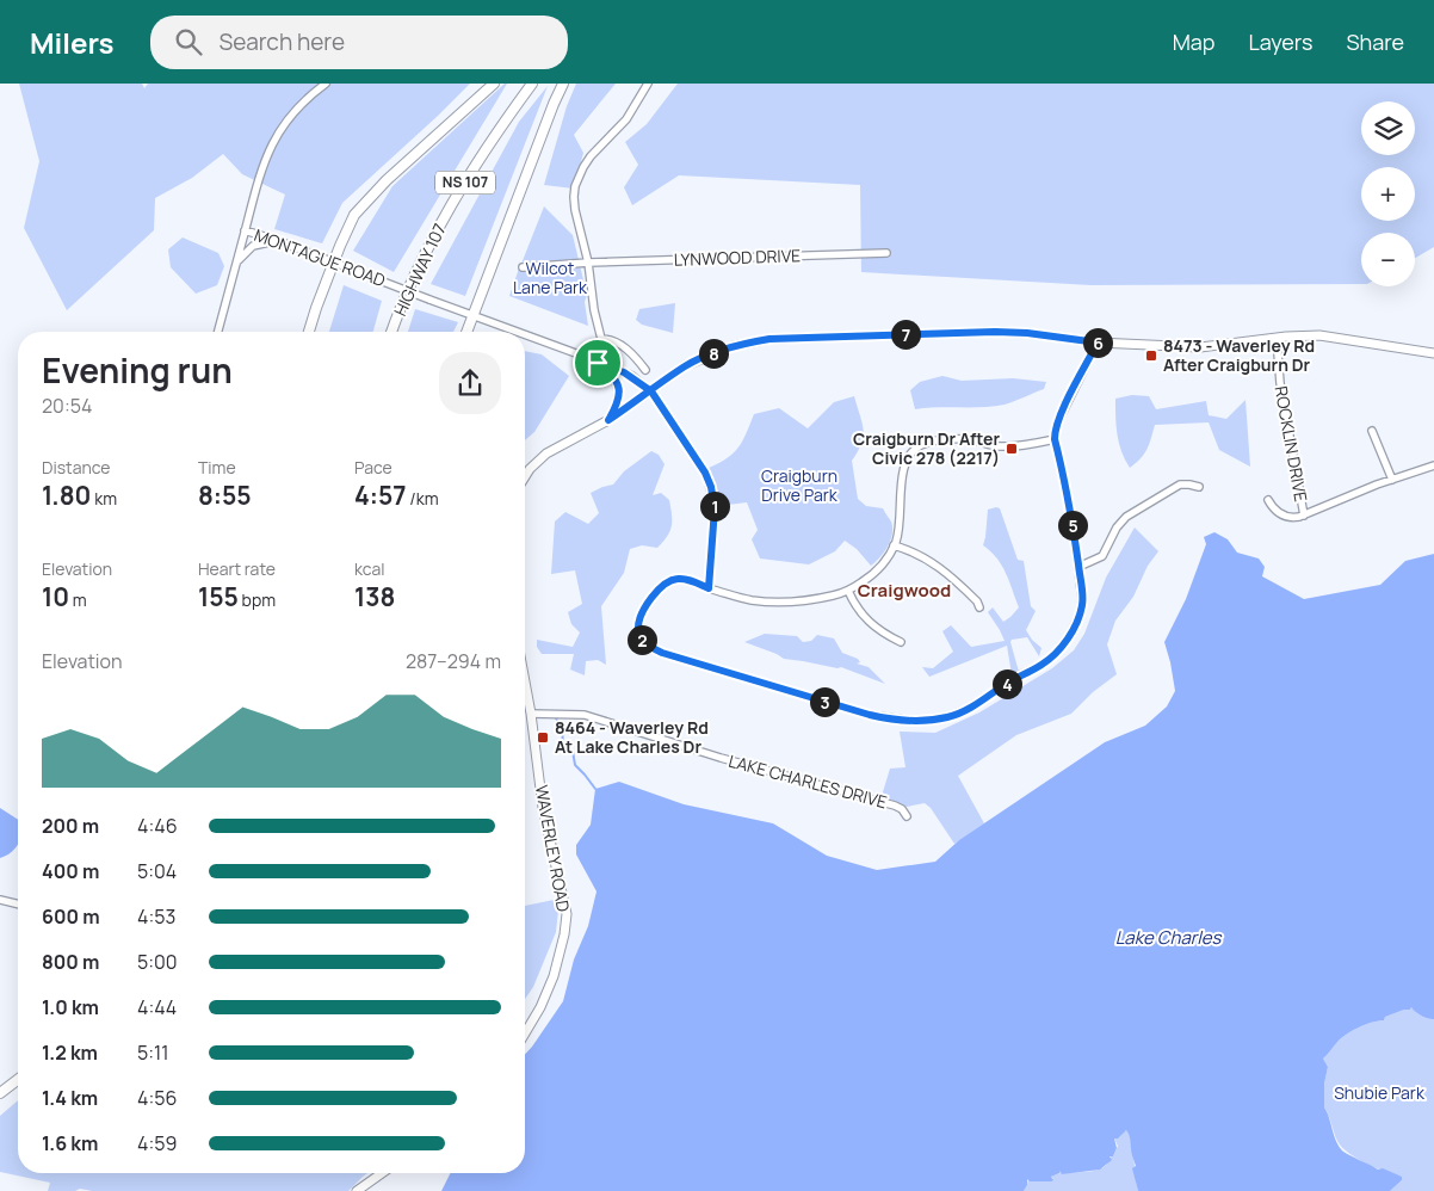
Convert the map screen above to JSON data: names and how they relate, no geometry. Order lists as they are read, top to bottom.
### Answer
{
  "streets": {
    "highway": ["NS 107", "HIGHWAY 107"],
    "main road": ["WAVERLEY ROAD"],
    "street": [
      "MONTAGUE ROAD",
      "LYNWOOD DRIVE",
      "ROCKLIN DRIVE",
      "LAKE CHARLES DRIVE"
    ]
  },
  "crossings": [
    ["LAKE CHARLES DRIVE", "WAVERLEY ROAD"]
  ],
  "districts": ["Craigwood"],
  "water": ["Lake Charles"],
  "parks": ["Wilcot Lane Park", "Craigburn Drive Park", "Shubie Park"],
  "places": {
    "transit": ["8473 - Waverley Rd After Craigburn Dr", "Craigburn Dr After Civic 278 (2217)", "8464 - Waverley Rd At Lake Charles Dr"]
  },
  "page": {
    "header": "Milers",
    "search": "Search here",
    "nav": ["Map", "Layers", "Share"],
    "map_buttons": ["+", "−"],
    "pins": [
      "7",
      "6",
      "8",
      "1",
      "5",
      "2",
      "4",
      "3"
    ],
    "heading": ["Evening run", "20:54"],
    "stats": [
      ["Distance", "1.80 km"],
      ["Time", "8:55"],
      ["Pace", "4:57 /km"],
      ["Elevation", "10 m"],
      ["Heart rate", "155 bpm"],
      ["kcal", "138"]
    ],
    "chart": ["Elevation", "287–294 m"],
    "list": [
      {
        "name": "200 m",
        "note": "4:46"
      },
      {
        "name": "400 m",
        "note": "5:04"
      },
      {
        "name": "600 m",
        "note": "4:53"
      },
      {
        "name": "800 m",
        "note": "5:00"
      },
      {
        "name": "1.0 km",
        "note": "4:44"
      },
      {
        "name": "1.2 km",
        "note": "5:11"
      },
      {
        "name": "1.4 km",
        "note": "4:56"
      },
      {
        "name": "1.6 km",
        "note": "4:59"
      }
    ]
  }
}
